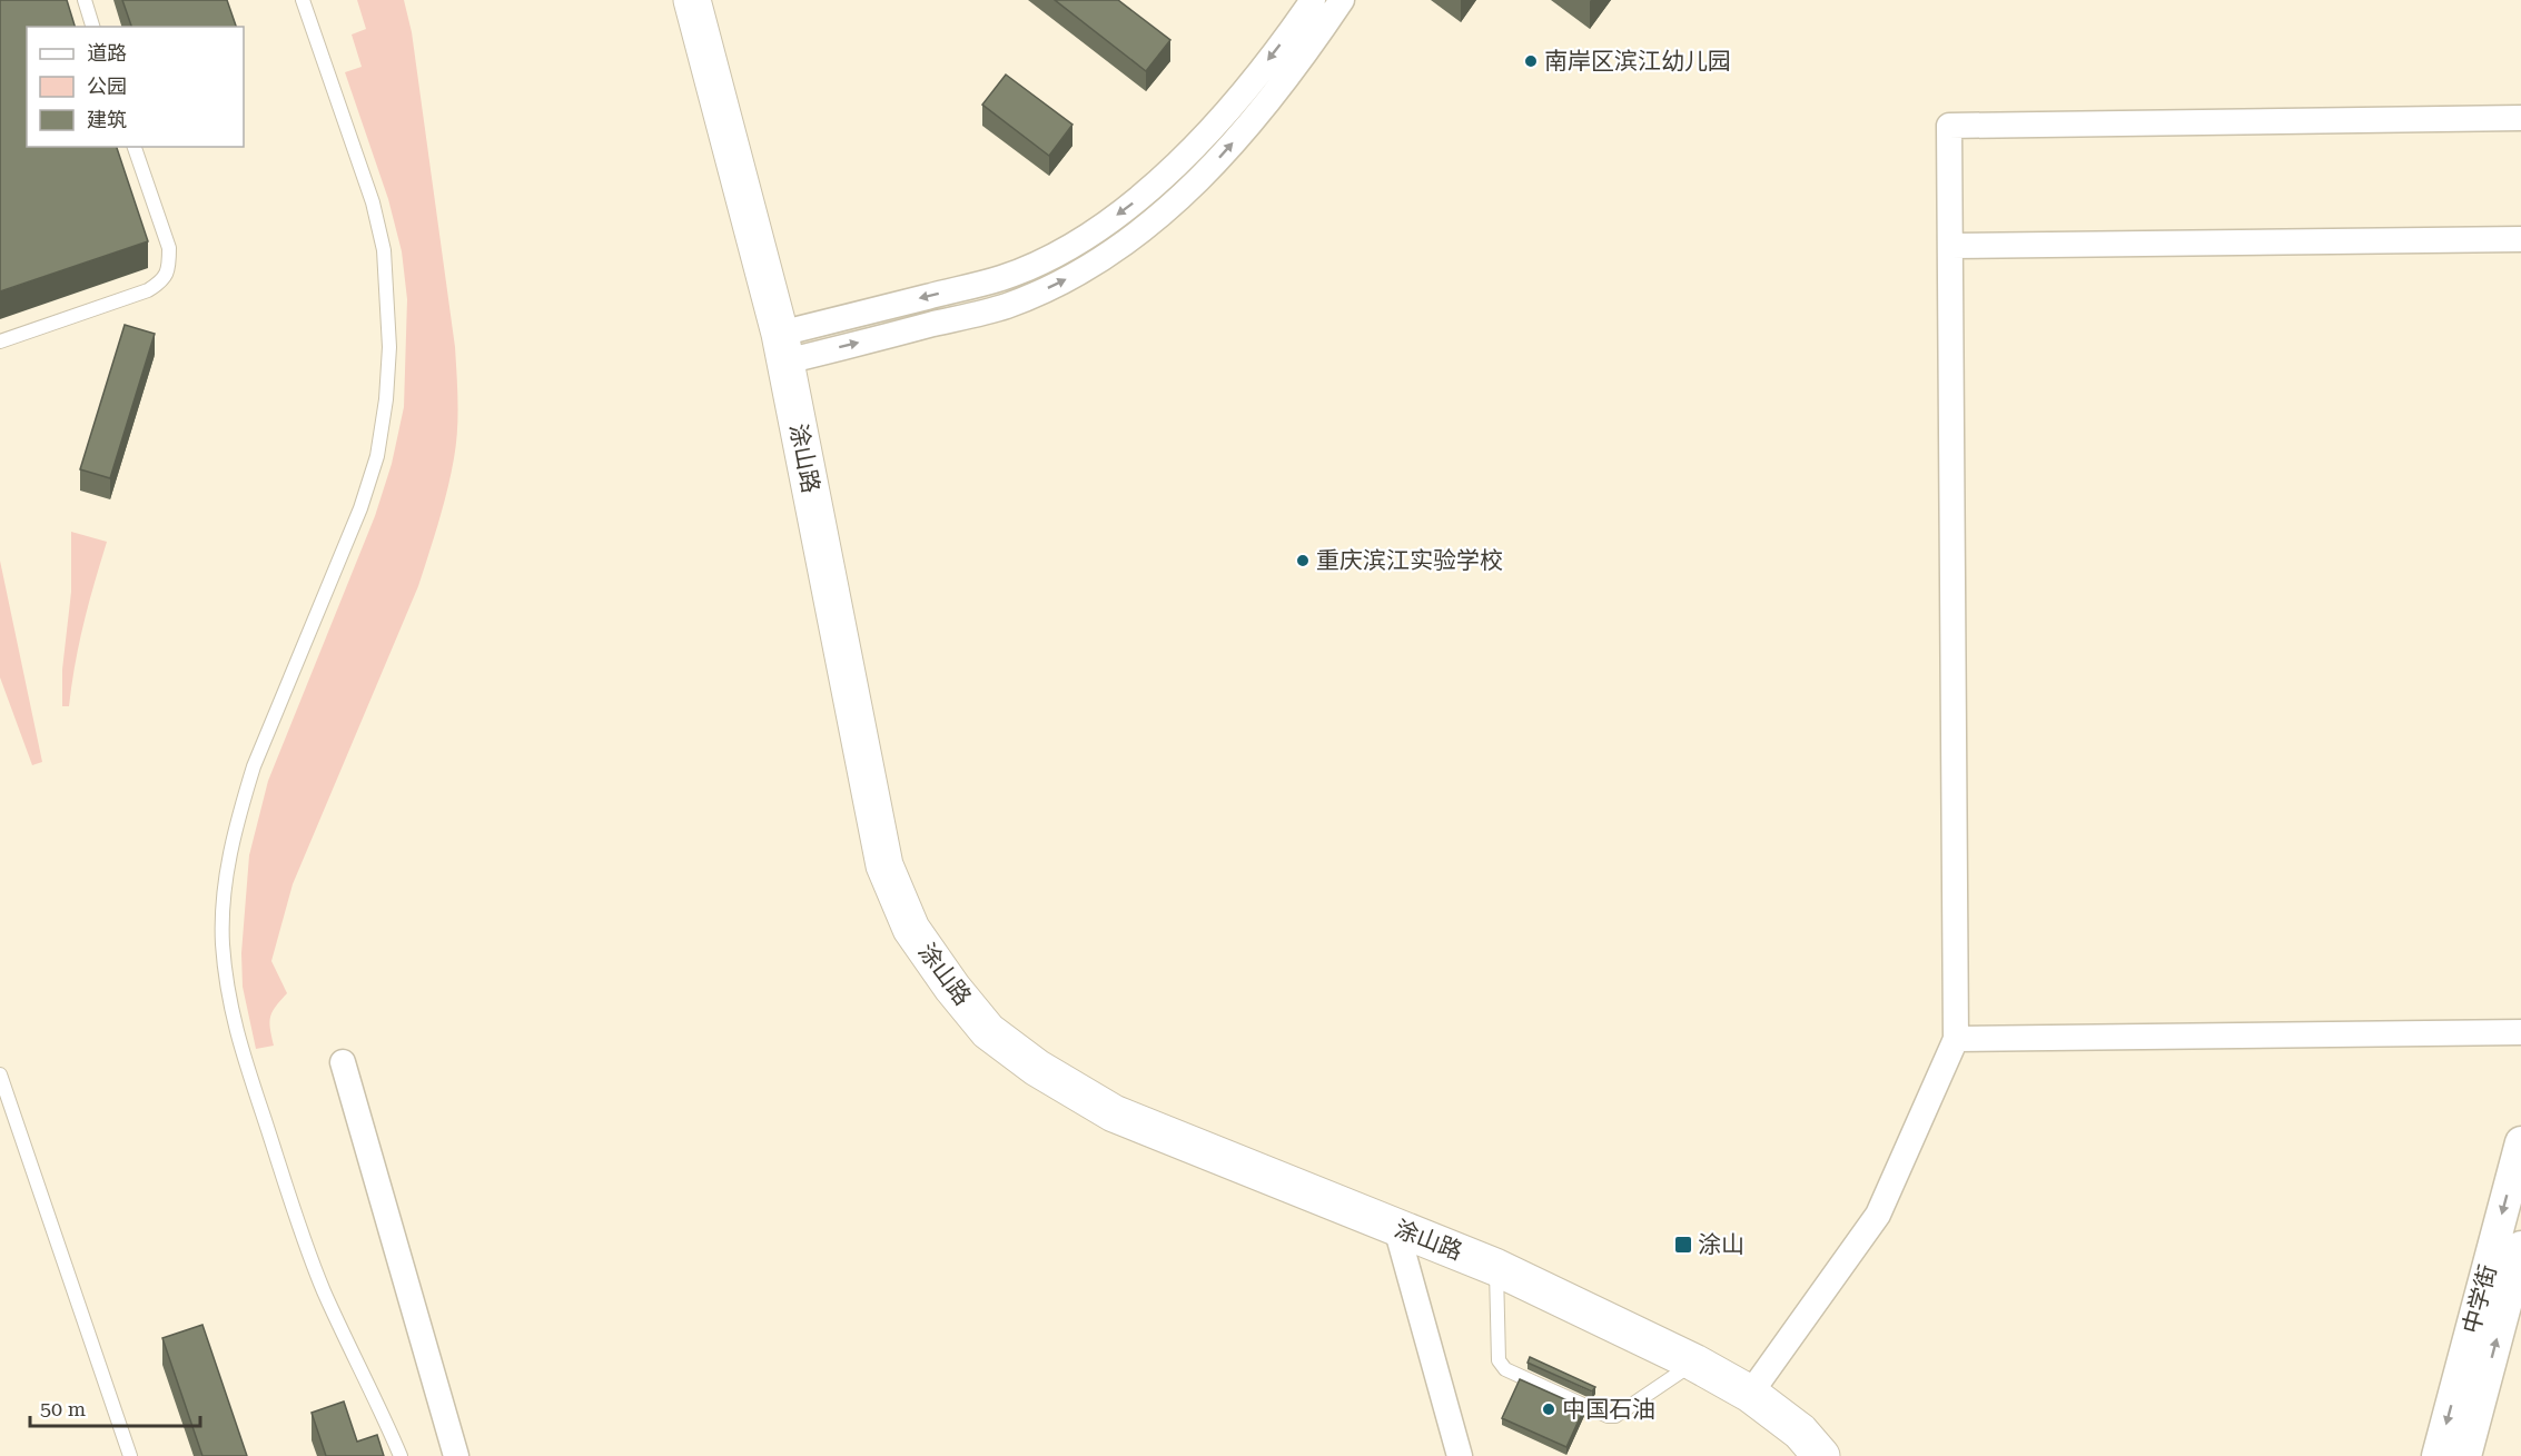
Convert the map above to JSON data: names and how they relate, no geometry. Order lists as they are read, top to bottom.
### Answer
{
  "streets": {
    "main road": ["涂山路"],
    "street": ["中学街"]
  },
  "places": {
    "other": ["南岸区滨江幼儿园", "重庆滨江实验学校", "中国石油"],
    "transit": ["涂山"]
  },
  "legend": ["道路", "公园", "建筑"],
  "scale_bar": "50 m"
}
